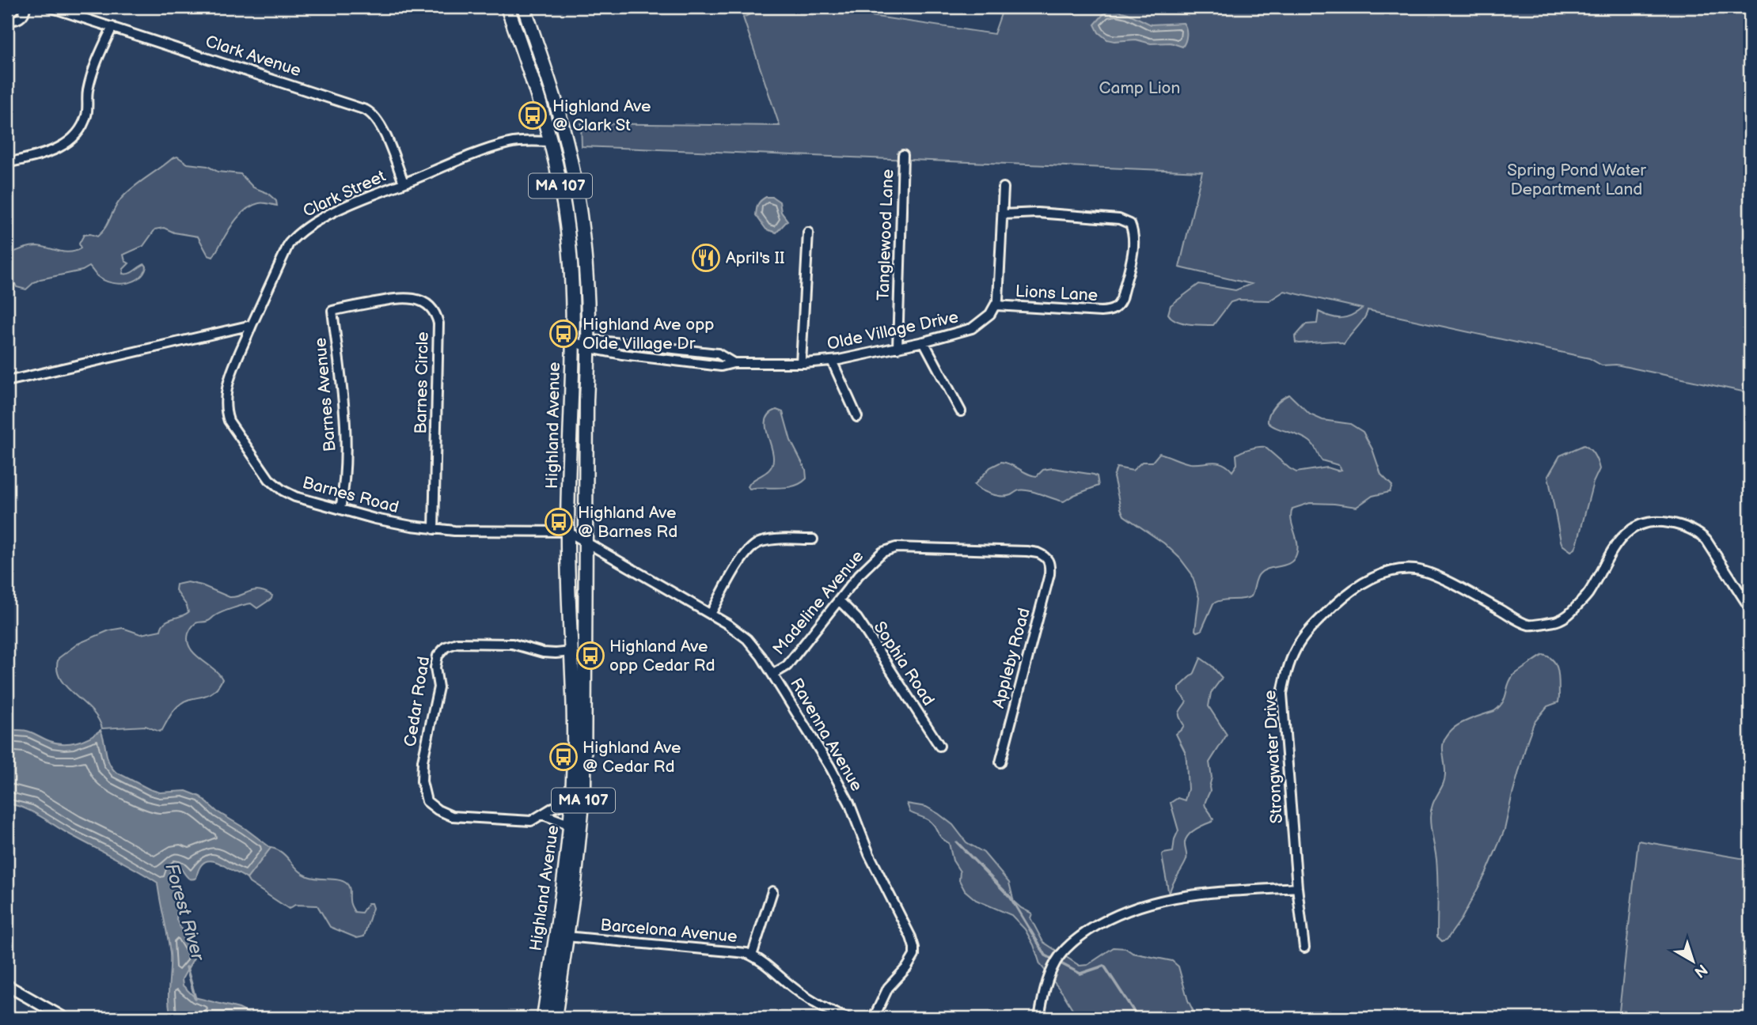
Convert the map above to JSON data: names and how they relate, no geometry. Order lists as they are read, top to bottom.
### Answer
{
  "streets": {
    "main road": ["MA 107", "Highland Avenue"],
    "street": [
      "Clark Avenue",
      "Clark Street",
      "Tanglewood Lane",
      "Lions Lane",
      "Olde Village Drive",
      "Barnes Circle",
      "Barnes Avenue",
      "Barnes Road",
      "Madeline Avenue",
      "Appleby Road",
      "Sophia Road",
      "Cedar Road",
      "Ravenna Avenue",
      "Strongwater Drive",
      "Barcelona Avenue"
    ]
  },
  "crossings": [
    ["Clark Avenue", "Clark Street"],
    ["Clark Street", "Highland Avenue"],
    ["Clark Street", "Barnes Road"],
    ["Tanglewood Lane", "Olde Village Drive"],
    ["Lions Lane", "Olde Village Drive"],
    ["Olde Village Drive", "Highland Avenue"],
    ["Barnes Circle", "Barnes Avenue"],
    ["Barnes Circle", "Barnes Road"],
    ["Barnes Avenue", "Barnes Road"],
    ["Highland Avenue", "Barnes Road"],
    ["Highland Avenue", "Cedar Road"],
    ["Highland Avenue", "Ravenna Avenue"],
    ["Highland Avenue", "Barcelona Avenue"],
    ["Barnes Road", "Ravenna Avenue"],
    ["Madeline Avenue", "Appleby Road"],
    ["Madeline Avenue", "Sophia Road"],
    ["Madeline Avenue", "Ravenna Avenue"]
  ],
  "water": ["Forest River"],
  "parks": ["Camp Lion", "Spring Pond Water Department Land"],
  "places": {
    "bus stop": [
      "Highland Ave @ Clark St",
      "Highland Ave opp Olde Village Dr",
      "Highland Ave @ Barnes Rd",
      "Highland Ave opp Cedar Rd",
      "Highland Ave @ Cedar Rd"
    ],
    "restaurant": ["April's II"]
  },
  "north": "bottom right"
}
